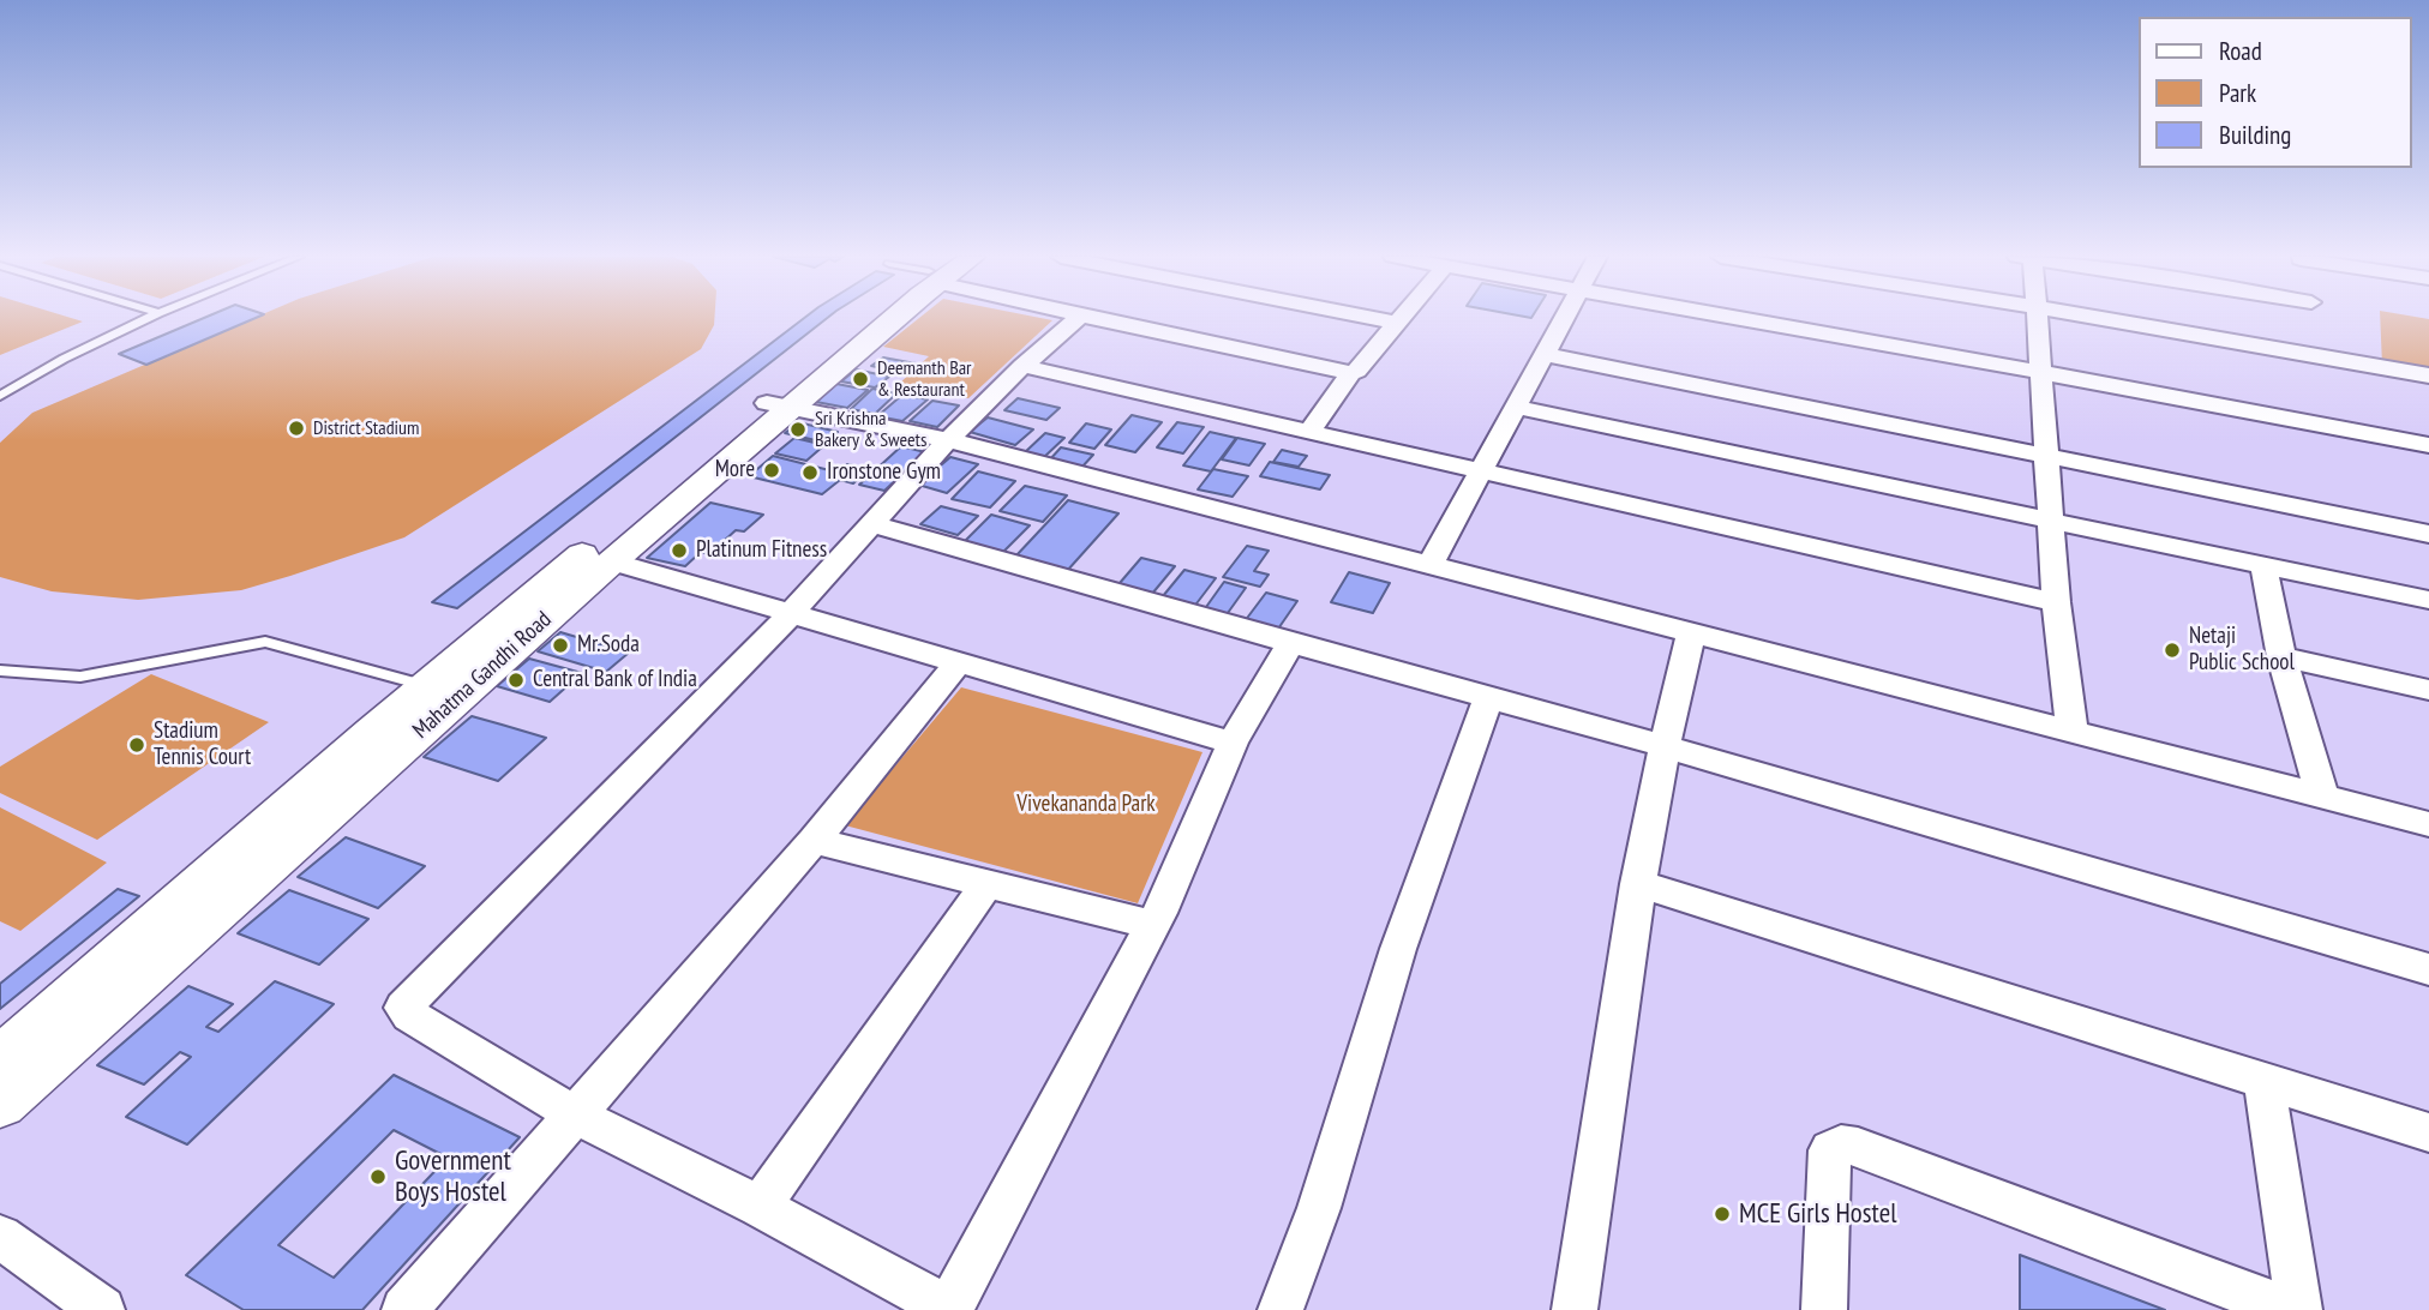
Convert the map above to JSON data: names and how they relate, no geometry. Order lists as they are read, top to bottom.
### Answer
{
  "streets": {
    "street": ["Mahatma Gandhi Road"]
  },
  "parks": ["Vivekananda Park"],
  "places": [
    "Deemanth Bar & Restaurant",
    "District Stadium",
    "Sri Krishna Bakery & Sweets",
    "More",
    "Ironstone Gym",
    "Platinum Fitness",
    "Mr.Soda",
    "Netaji Public School",
    "Central Bank of India",
    "Stadium Tennis Court",
    "Government Boys Hostel",
    "MCE Girls Hostel"
  ],
  "legend": ["Road", "Park", "Building"]
}
